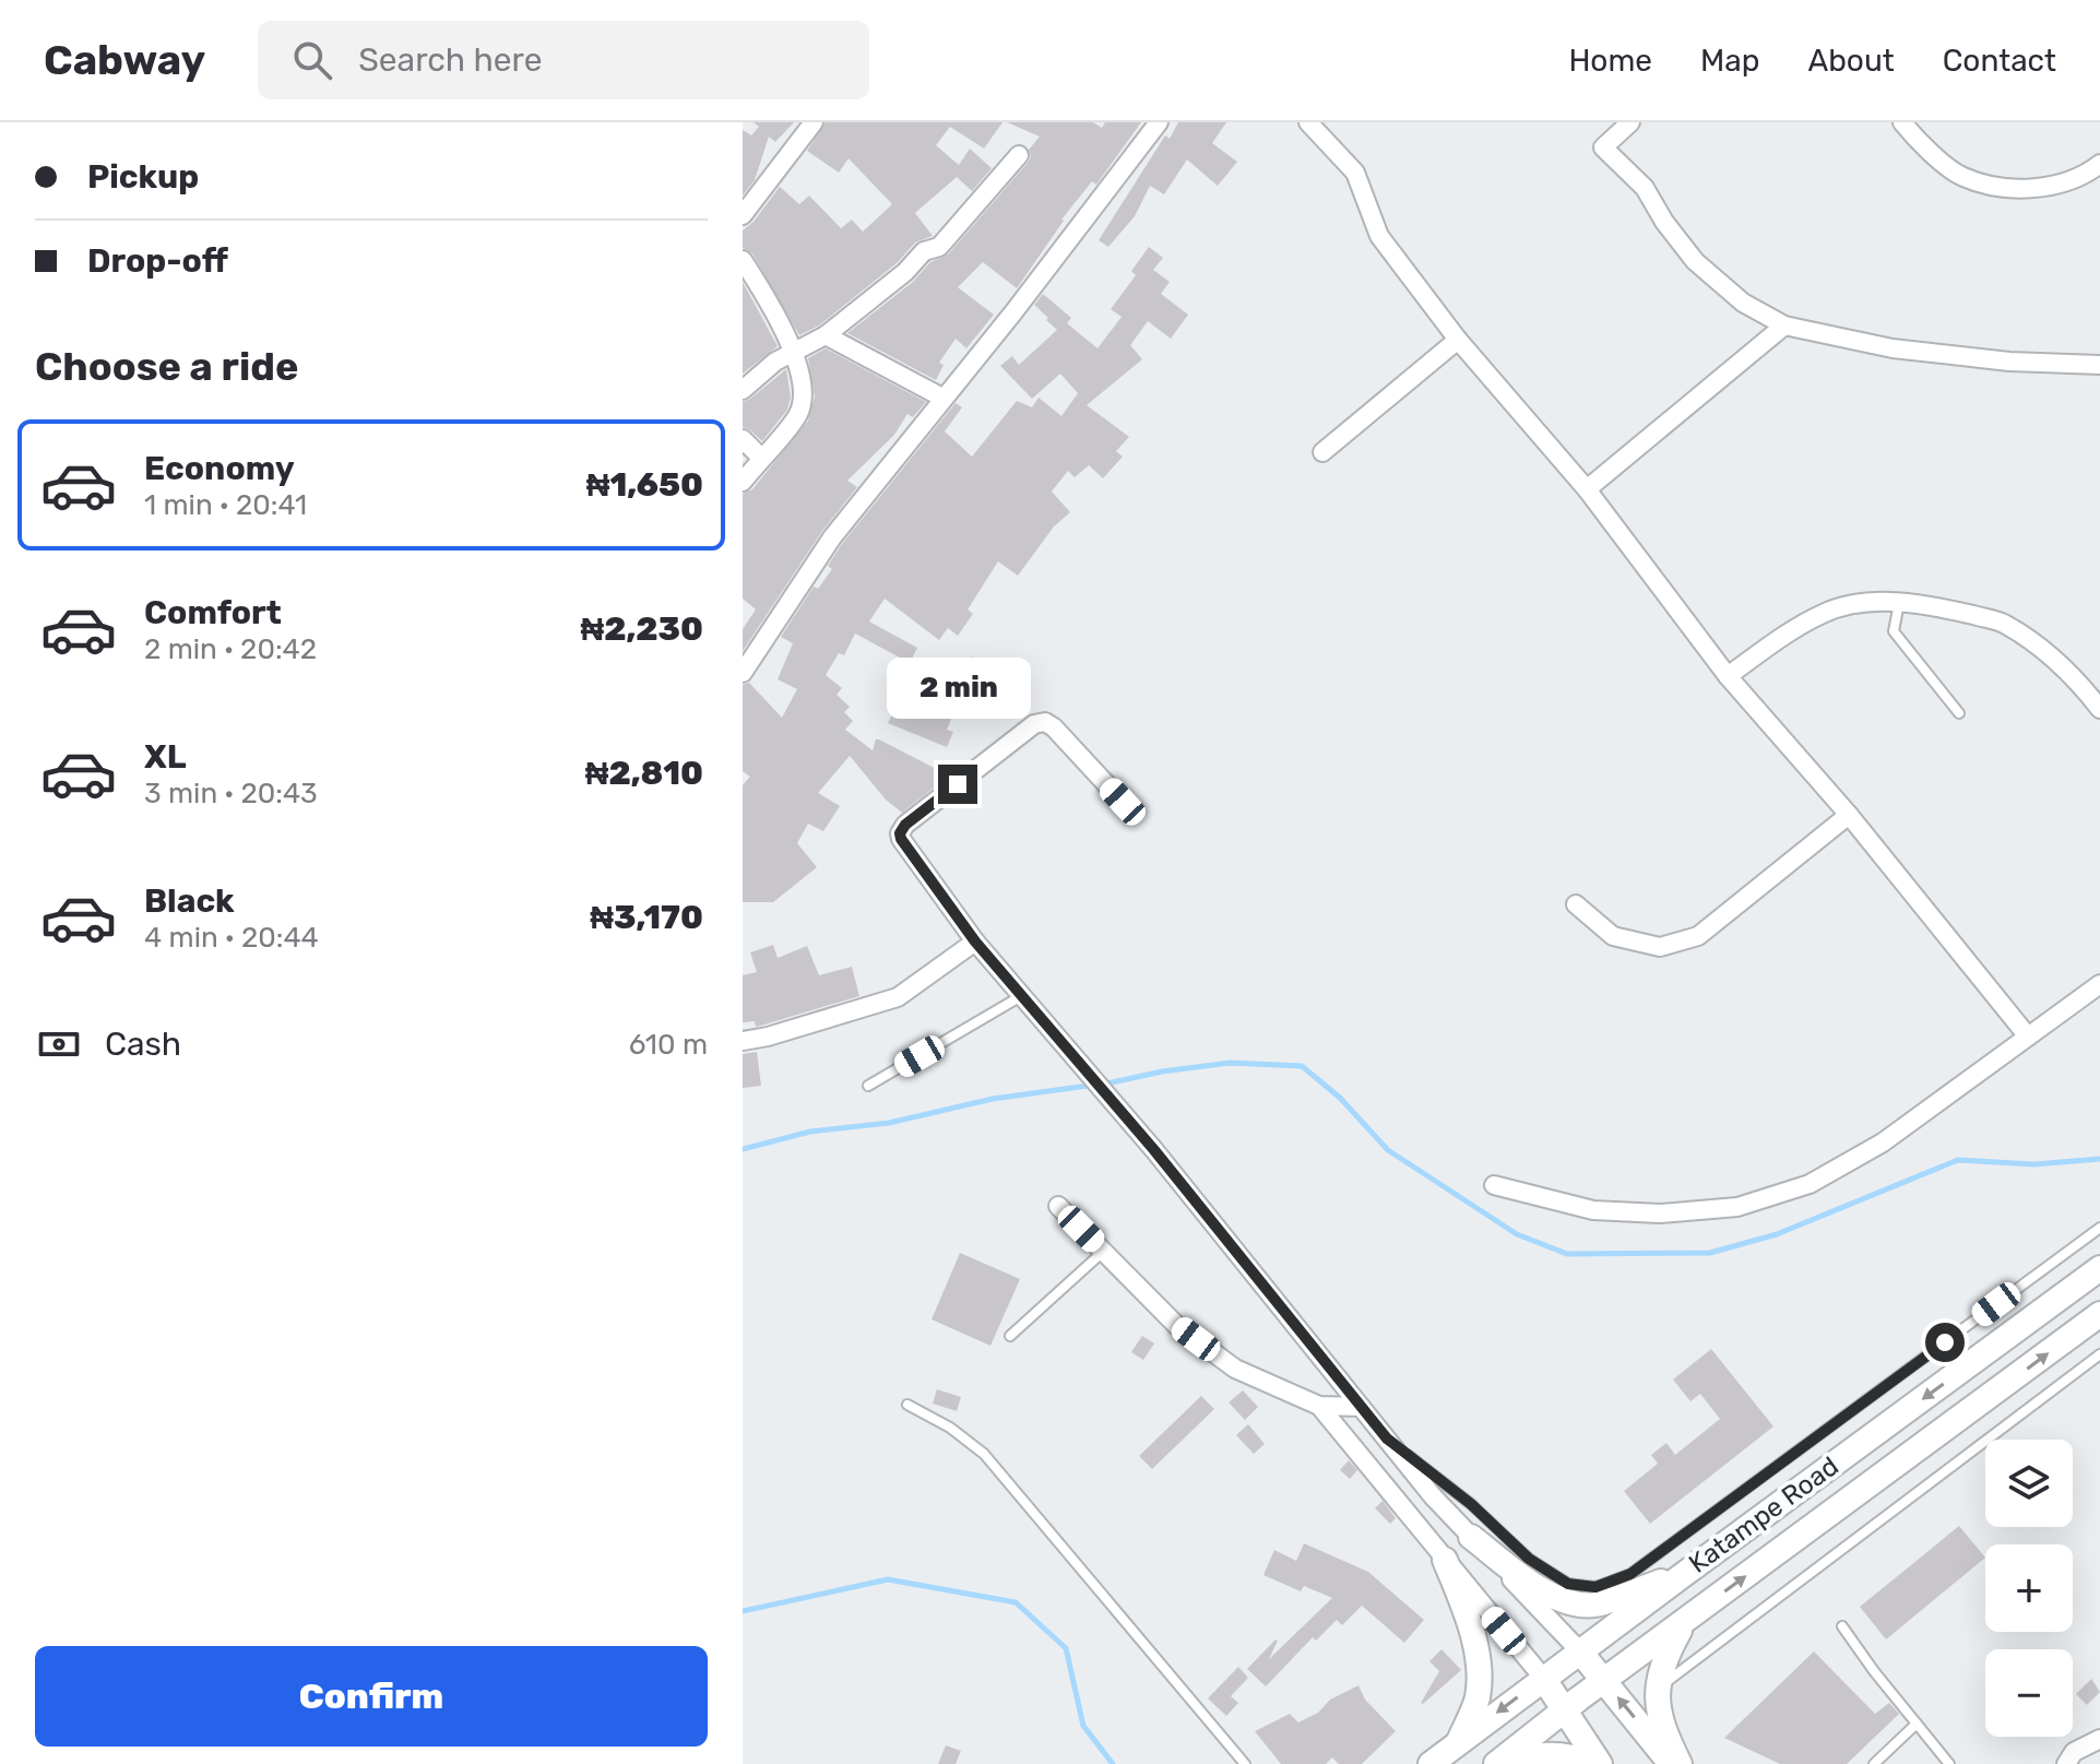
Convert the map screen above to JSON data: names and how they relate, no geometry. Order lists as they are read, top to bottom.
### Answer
{
  "streets": {
    "main road": ["Katampe Road"]
  },
  "page": {
    "header": "Cabway",
    "search": "Search here",
    "nav": [
      "Home",
      "Map",
      "About",
      "Contact"
    ],
    "banner": ["Pickup", "Drop-off"],
    "heading": "Choose a ride",
    "list": [
      {
        "name": "Economy",
        "note": "1 min · 20:41",
        "value": "₦1,650"
      },
      {
        "name": "Comfort",
        "note": "2 min · 20:42",
        "value": "₦2,230"
      },
      {
        "name": "XL",
        "note": "3 min · 20:43",
        "value": "₦2,810"
      },
      {
        "name": "Black",
        "note": "4 min · 20:44",
        "value": "₦3,170"
      }
    ],
    "bubble": "2 min",
    "pay": ["Cash", "610 m"],
    "map_buttons": ["+", "−"],
    "buttons": "Confirm"
  }
}
